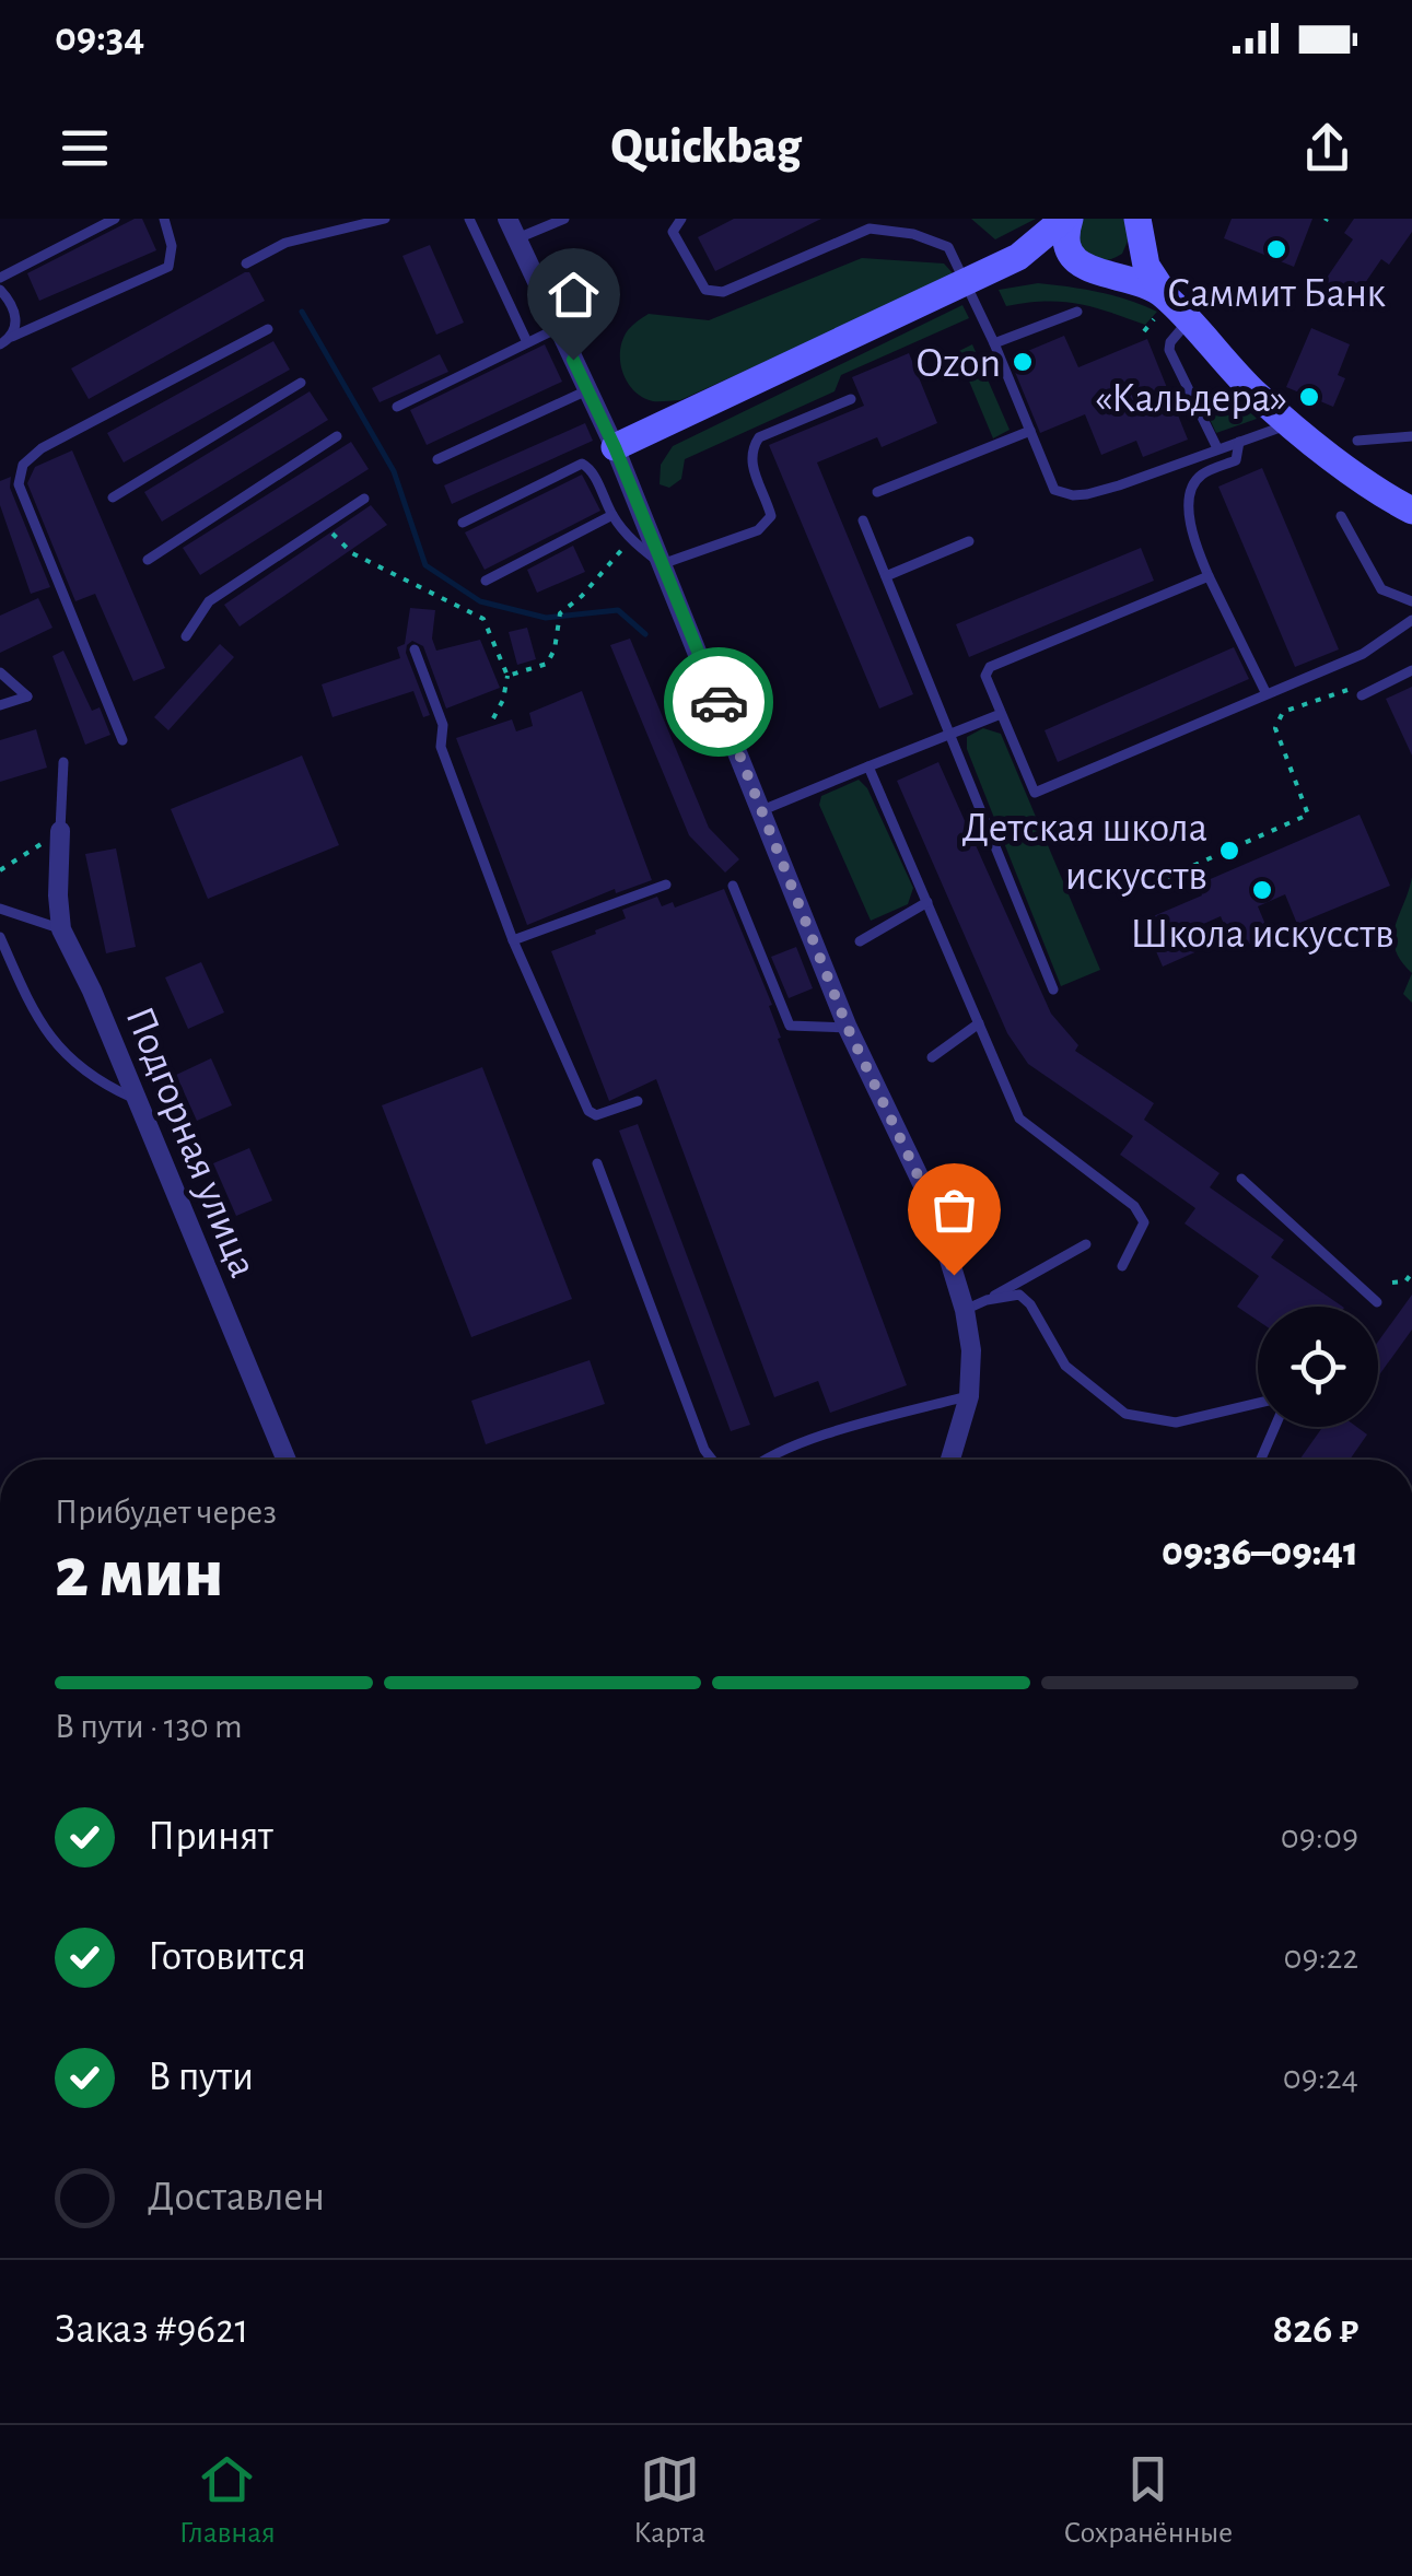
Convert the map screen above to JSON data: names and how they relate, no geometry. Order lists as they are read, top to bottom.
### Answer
{
  "streets": {
    "street": ["Подгорная улица"]
  },
  "places": [
    "Саммит Банк",
    "Ozon",
    "«Кальдера»",
    "Детская школа искусств",
    "Школа искусств"
  ],
  "page": {
    "status": "09:34",
    "header": "Quickbag",
    "heading": ["2 мин", "Прибудет через", "09:36–09:41"],
    "panel": ["Заказ #9621", "826 ₽"],
    "bar": "В пути · 130 m",
    "list": [
      ["Принят", "09:09"],
      ["Готовится", "09:22"],
      ["В пути", "09:24"],
      "Доставлен"
    ],
    "tabs": ["Главная", "Карта", "Сохранённые"]
  }
}
